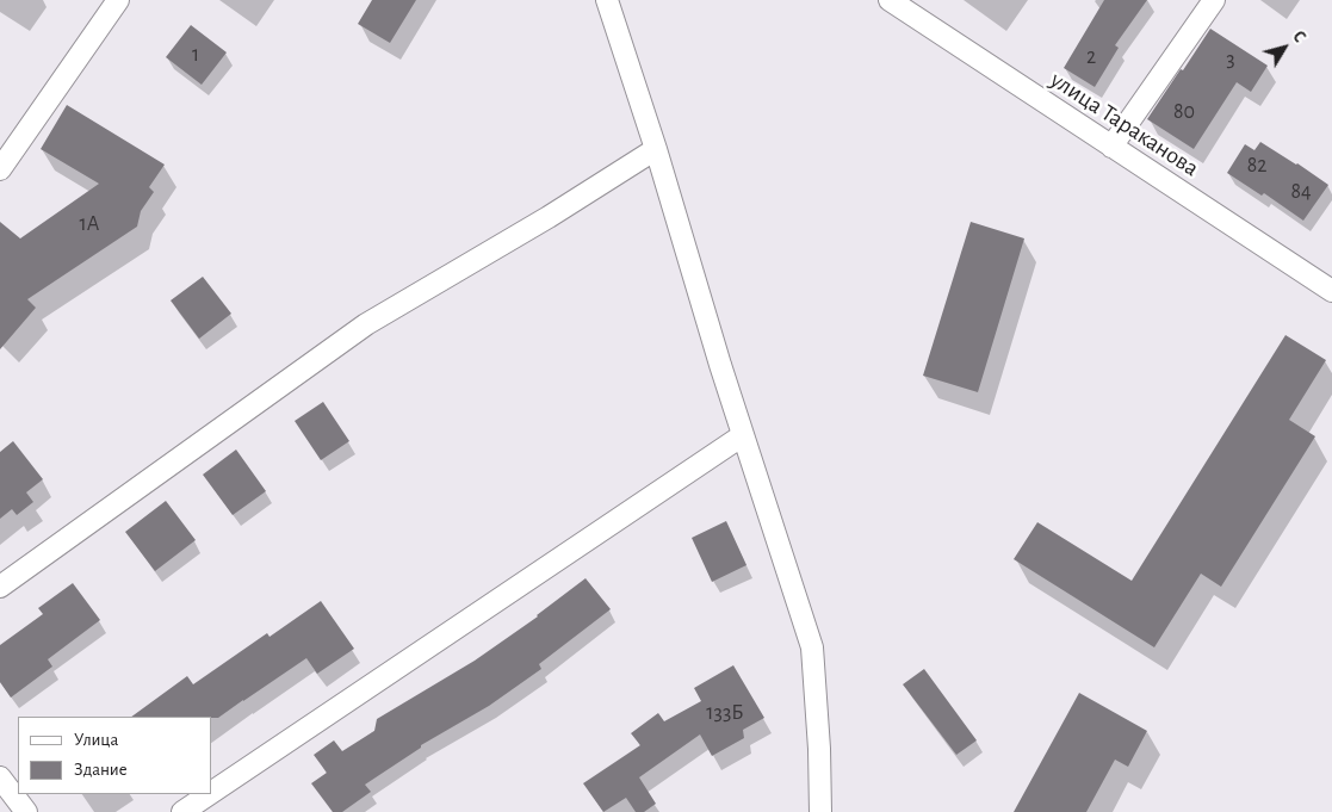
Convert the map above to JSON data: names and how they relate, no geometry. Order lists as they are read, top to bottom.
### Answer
{
  "streets": {
    "street": ["улица Тараканова"]
  },
  "house_numbers": [
    "1",
    "2",
    "3",
    "80",
    "82",
    "84",
    "1А",
    "133Б"
  ],
  "legend": ["Улица", "Здание"],
  "north": "top right"
}
